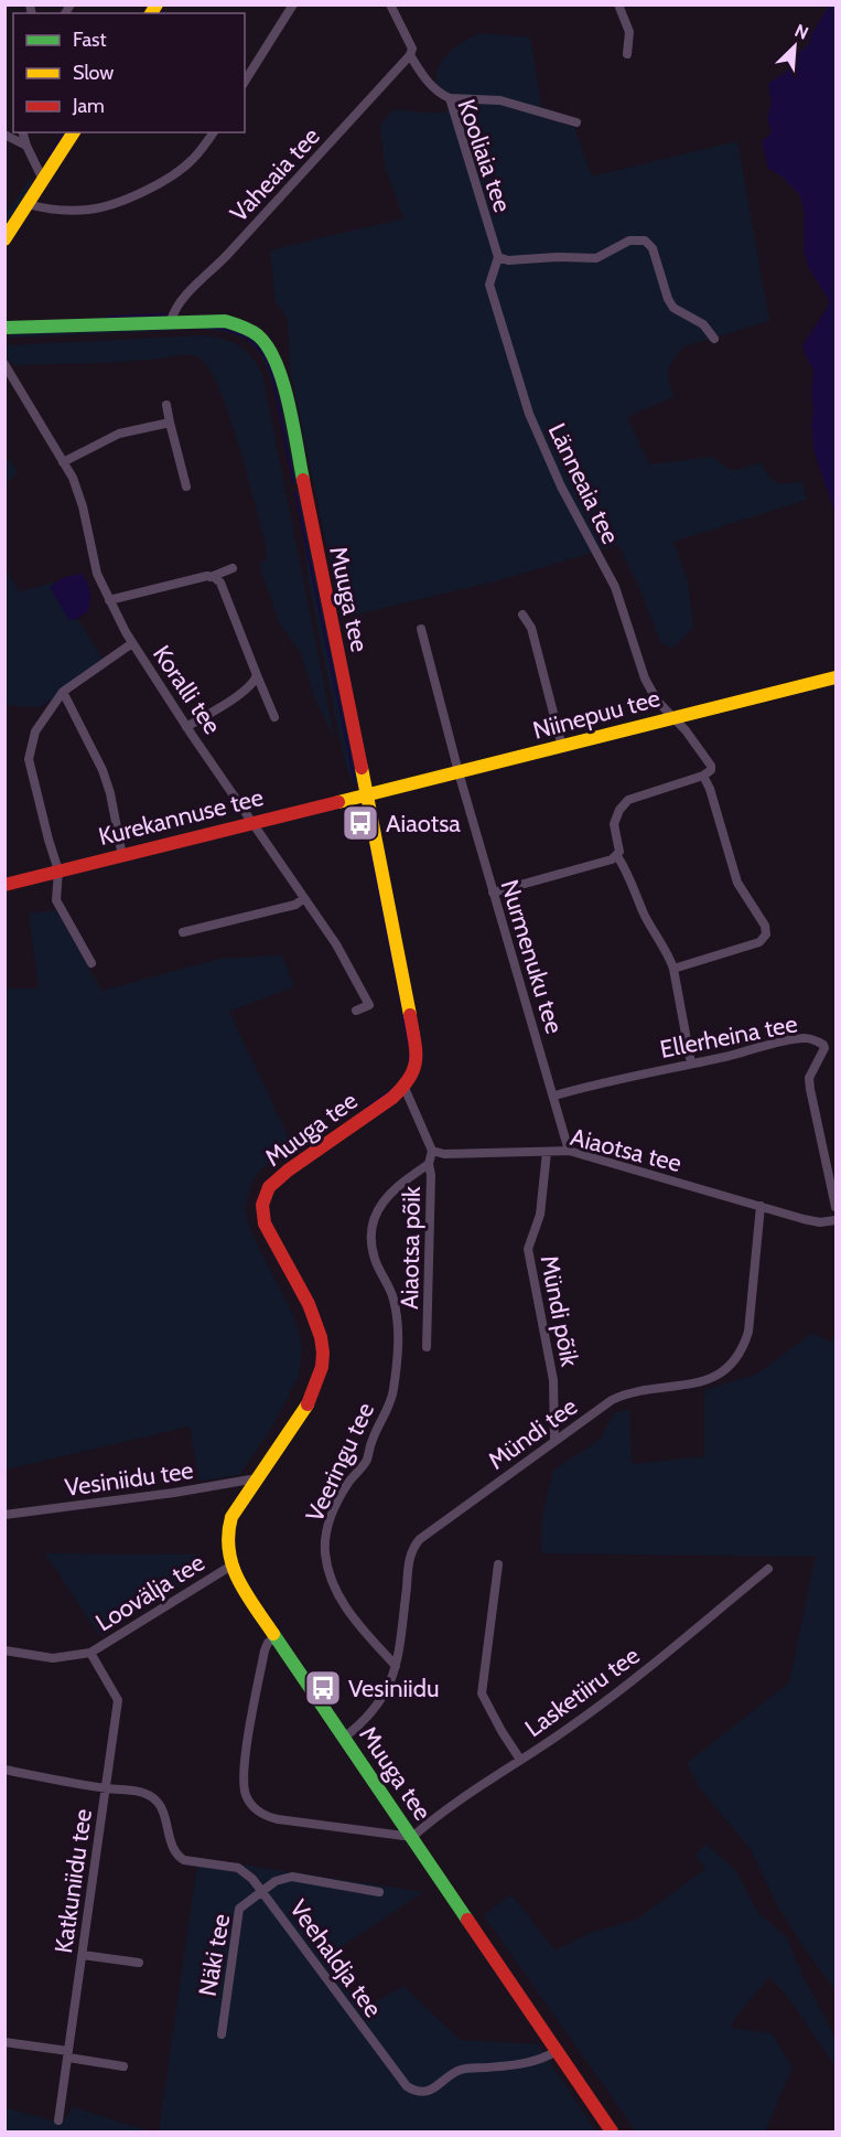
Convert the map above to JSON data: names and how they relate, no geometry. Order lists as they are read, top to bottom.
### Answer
{
  "streets": {
    "street": [
      "Kooliaia tee",
      "Vaheaia tee",
      "Länneaia tee",
      "Muuga tee",
      "Koralli tee",
      "Niinepuu tee",
      "Kurekannuse tee",
      "Nurmenuku tee",
      "Ellerheina tee",
      "Aiaotsa tee",
      "Aiaotsa põik",
      "Mündi põik",
      "Mündi tee",
      "Veeringu tee",
      "Vesiniidu tee",
      "Loovälja tee",
      "Lasketiiru tee",
      "Katkuniidu tee",
      "Näki tee",
      "Veehaldja tee"
    ]
  },
  "crossings": [
    ["Kooliaia tee", "Vaheaia tee"],
    ["Kooliaia tee", "Länneaia tee"],
    ["Vaheaia tee", "Muuga tee"],
    ["Länneaia tee", "Niinepuu tee"],
    ["Muuga tee", "Niinepuu tee"],
    ["Muuga tee", "Kurekannuse tee"],
    ["Muuga tee", "Mündi tee"],
    ["Muuga tee", "Vesiniidu tee"],
    ["Muuga tee", "Loovälja tee"],
    ["Muuga tee", "Lasketiiru tee"],
    ["Muuga tee", "Veehaldja tee"],
    ["Koralli tee", "Kurekannuse tee"],
    ["Niinepuu tee", "Kurekannuse tee"],
    ["Niinepuu tee", "Nurmenuku tee"],
    ["Nurmenuku tee", "Ellerheina tee"],
    ["Nurmenuku tee", "Aiaotsa tee"],
    ["Aiaotsa tee", "Aiaotsa põik"],
    ["Aiaotsa tee", "Mündi põik"],
    ["Aiaotsa tee", "Mündi tee"],
    ["Aiaotsa põik", "Veeringu tee"],
    ["Mündi põik", "Mündi tee"],
    ["Mündi tee", "Veeringu tee"],
    ["Loovälja tee", "Katkuniidu tee"],
    ["Katkuniidu tee", "Veehaldja tee"],
    ["Näki tee", "Veehaldja tee"]
  ],
  "places": {
    "bus stop": ["Aiaotsa", "Vesiniidu"]
  },
  "legend": ["Fast", "Slow", "Jam"],
  "north": "top right"
}
